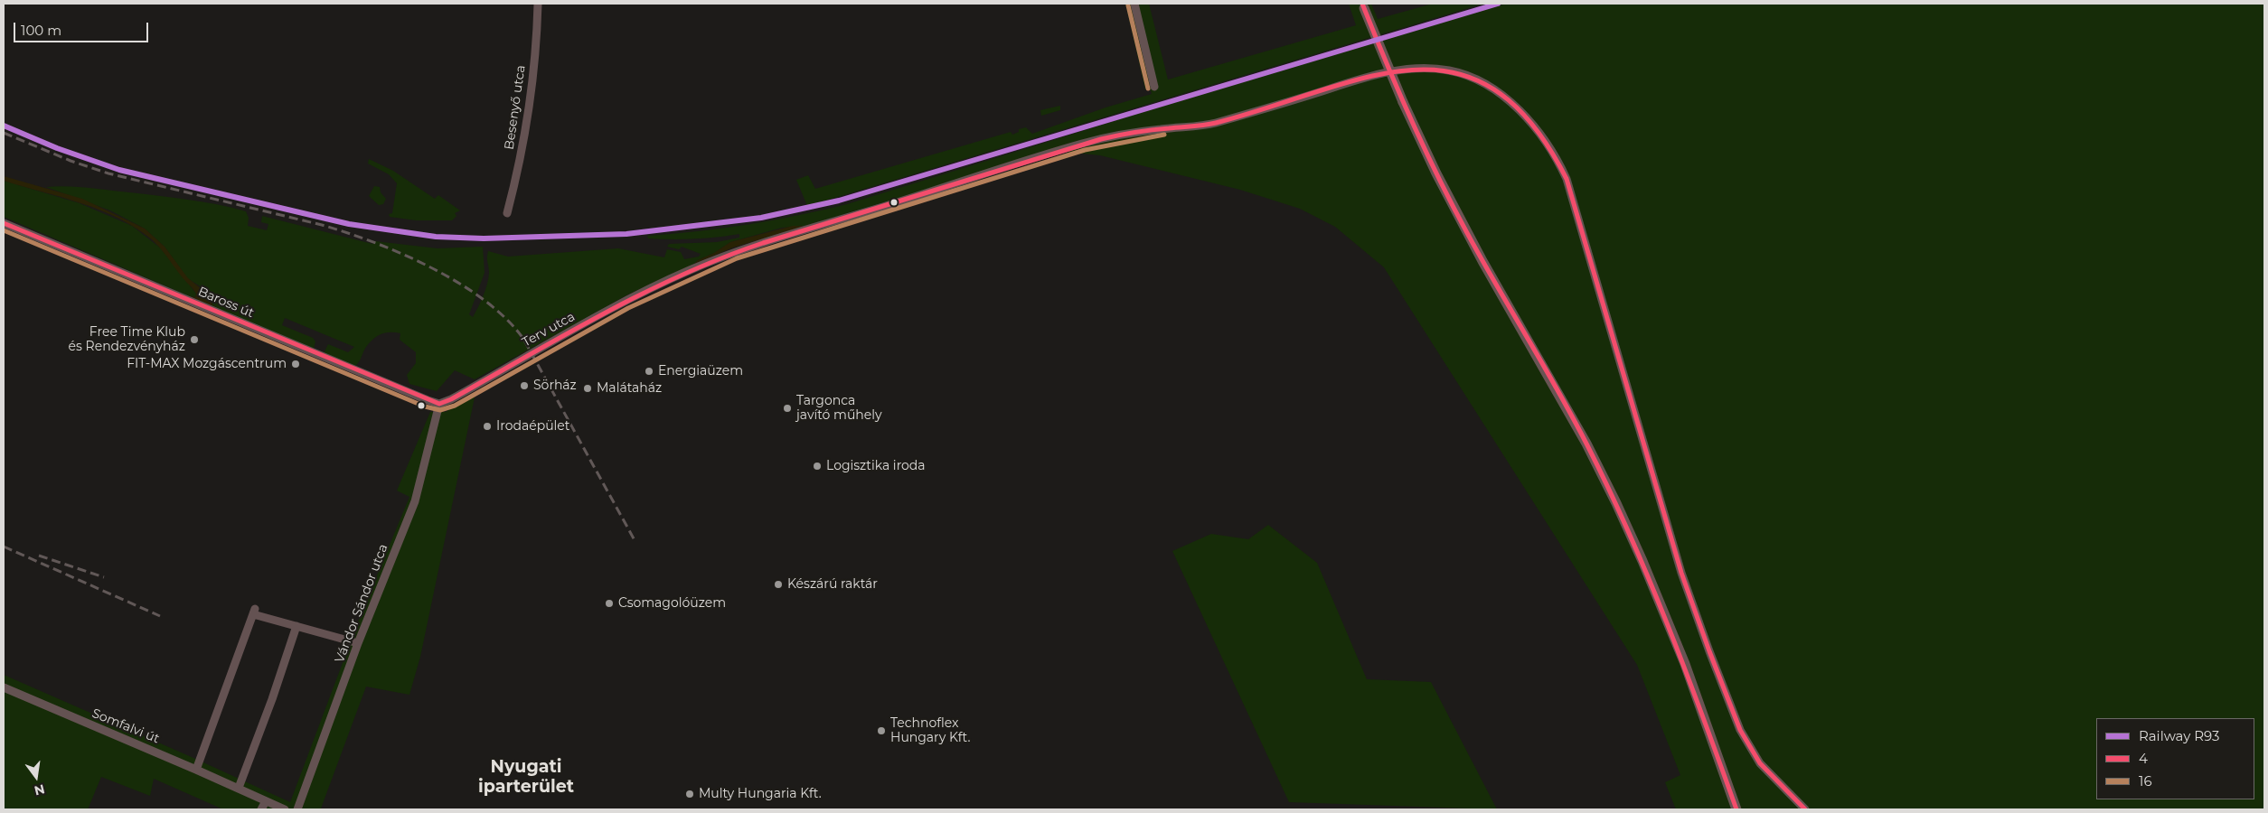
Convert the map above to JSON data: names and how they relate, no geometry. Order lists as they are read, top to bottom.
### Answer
{
  "streets": {
    "street": [
      "Besenyő utca",
      "Baross út",
      "Terv utca",
      "Vándor Sándor utca",
      "Somfalvi út"
    ]
  },
  "crossings": [
    ["Baross út", "Terv utca"],
    ["Baross út", "Vándor Sándor utca"],
    ["Terv utca", "Vándor Sándor utca"]
  ],
  "districts": ["Nyugati iparterület"],
  "places": [
    "Free Time Klub és Rendezvényház",
    "FIT-MAX Mozgáscentrum",
    "Energiaüzem",
    "Sörház",
    "Malátaház",
    "Targonca javító műhely",
    "Irodaépület",
    "Logisztika iroda",
    "Készárú raktár",
    "Csomagolóüzem",
    "Technoflex Hungary Kft.",
    "Multy Hungaria Kft."
  ],
  "lines": ["rail line R93", "transit line 4", "transit line 16"],
  "legend": ["Railway R93", "4", "16"],
  "scale_bar": "100 m",
  "north": "bottom"
}
